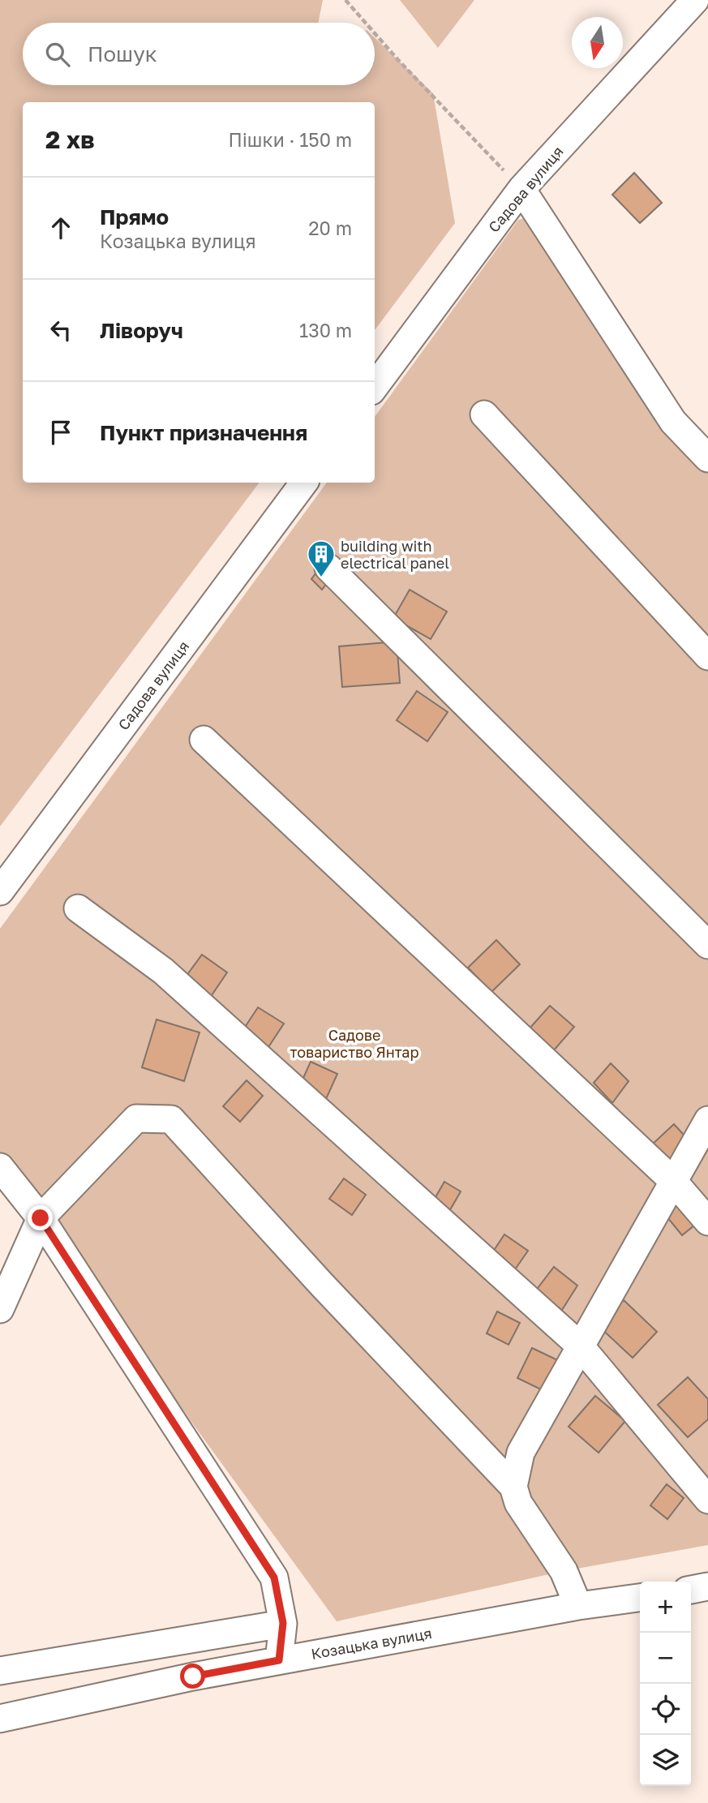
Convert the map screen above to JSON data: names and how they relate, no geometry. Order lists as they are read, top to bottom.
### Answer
{
  "streets": {
    "street": ["Садова вулиця", "Козацька вулиця"]
  },
  "parks": ["Садове товариство Янтар"],
  "places": {
    "building": ["building with electrical panel"]
  },
  "north": "bottom",
  "page": {
    "search": "Пошук",
    "heading": ["2 хв", "Пішки · 150 m"],
    "list": [
      ["Прямо", "Козацька вулиця", "20 m"],
      ["Ліворуч", "130 m"],
      "Пункт призначення"
    ],
    "map_buttons": ["+", "−"]
  }
}
